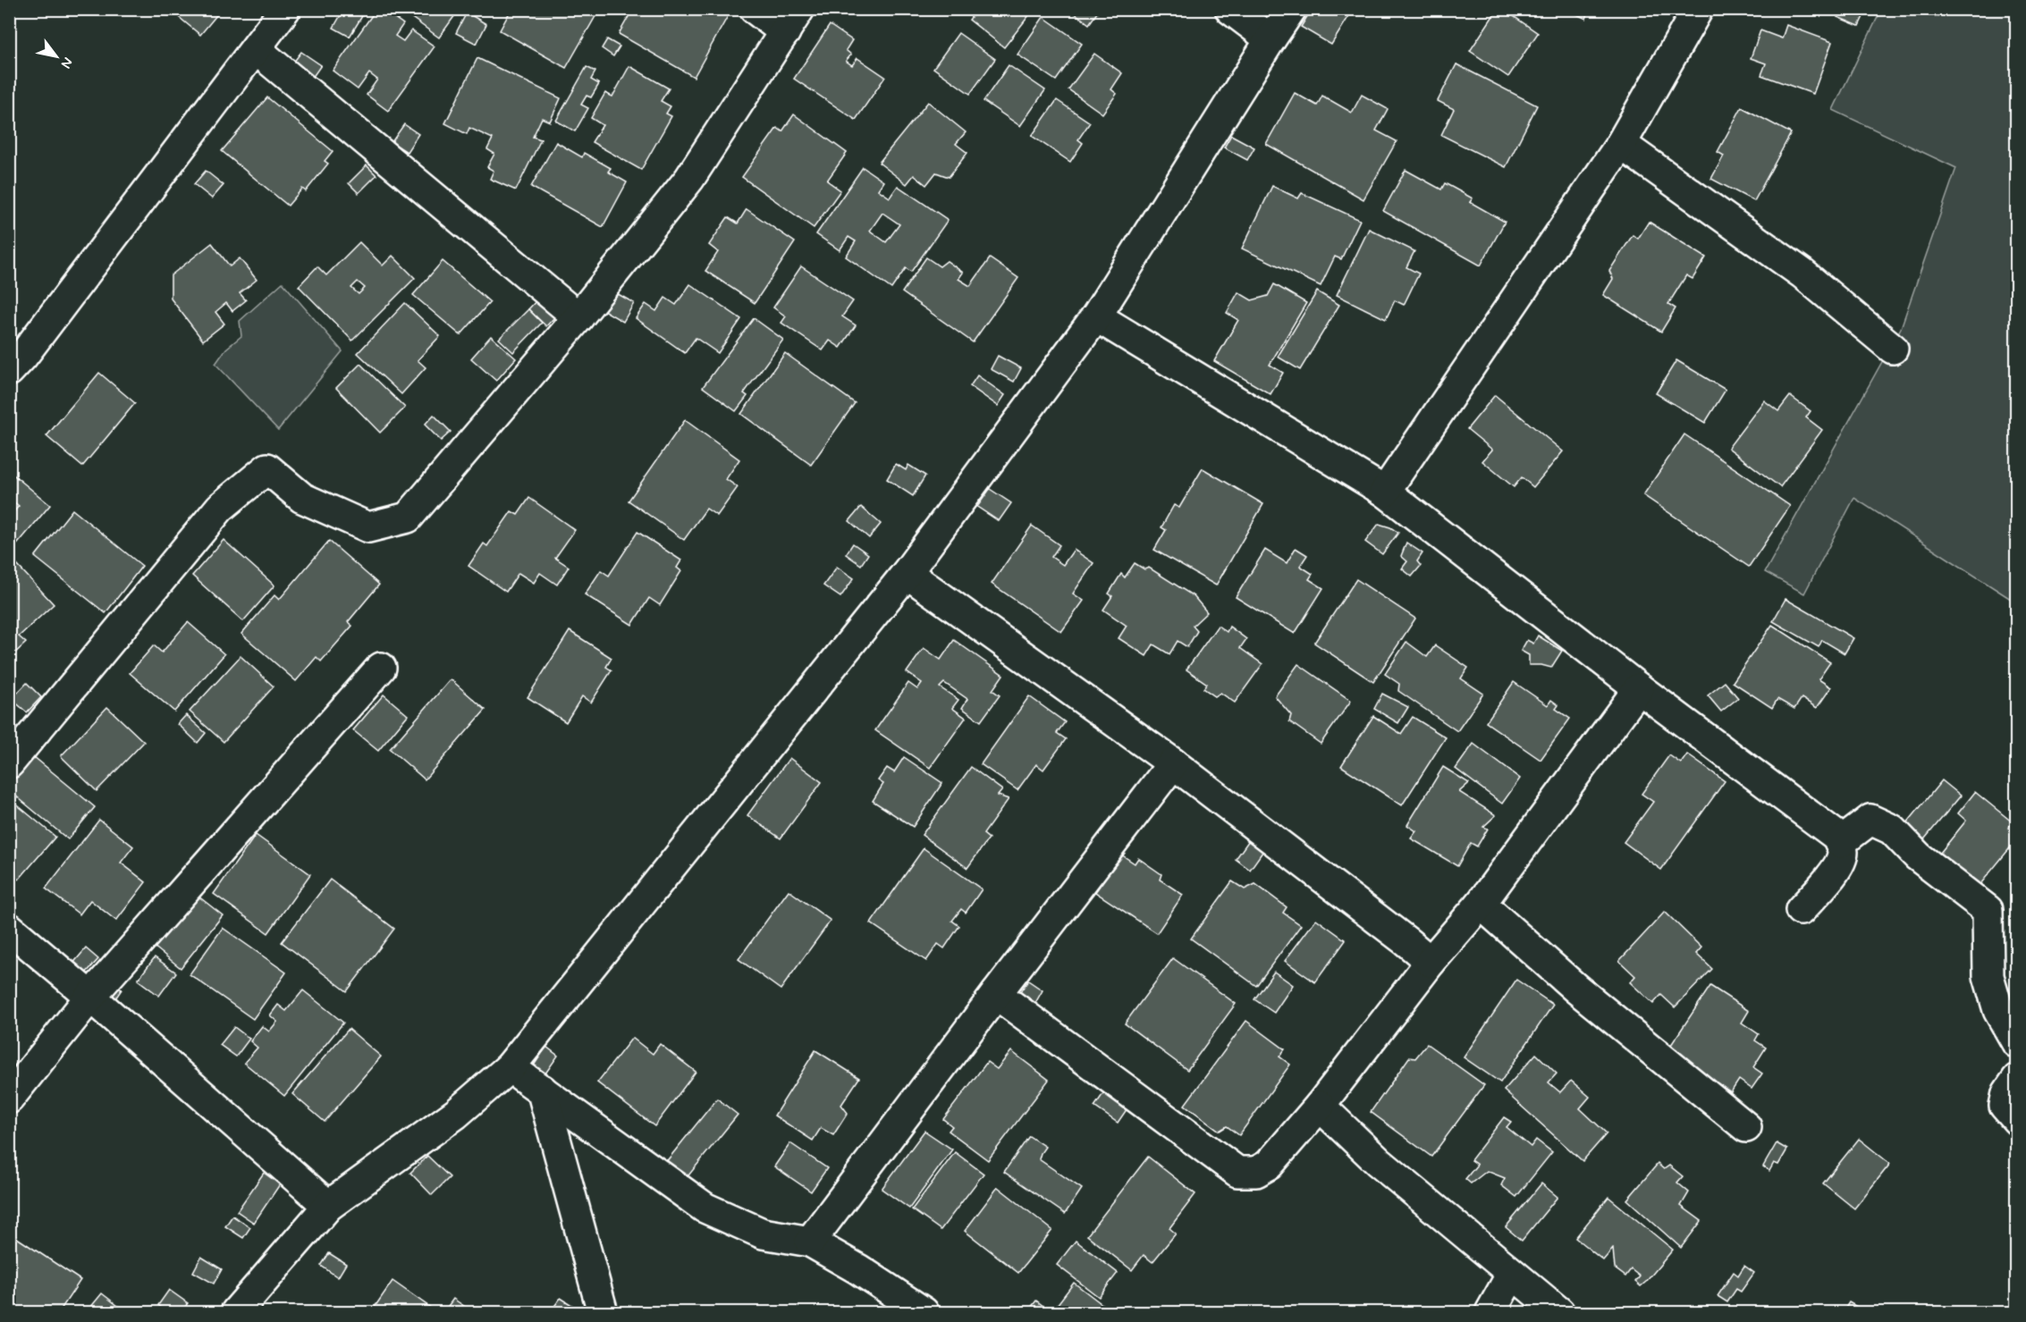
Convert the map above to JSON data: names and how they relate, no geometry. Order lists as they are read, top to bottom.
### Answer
{
  "north": "bottom right"
}
